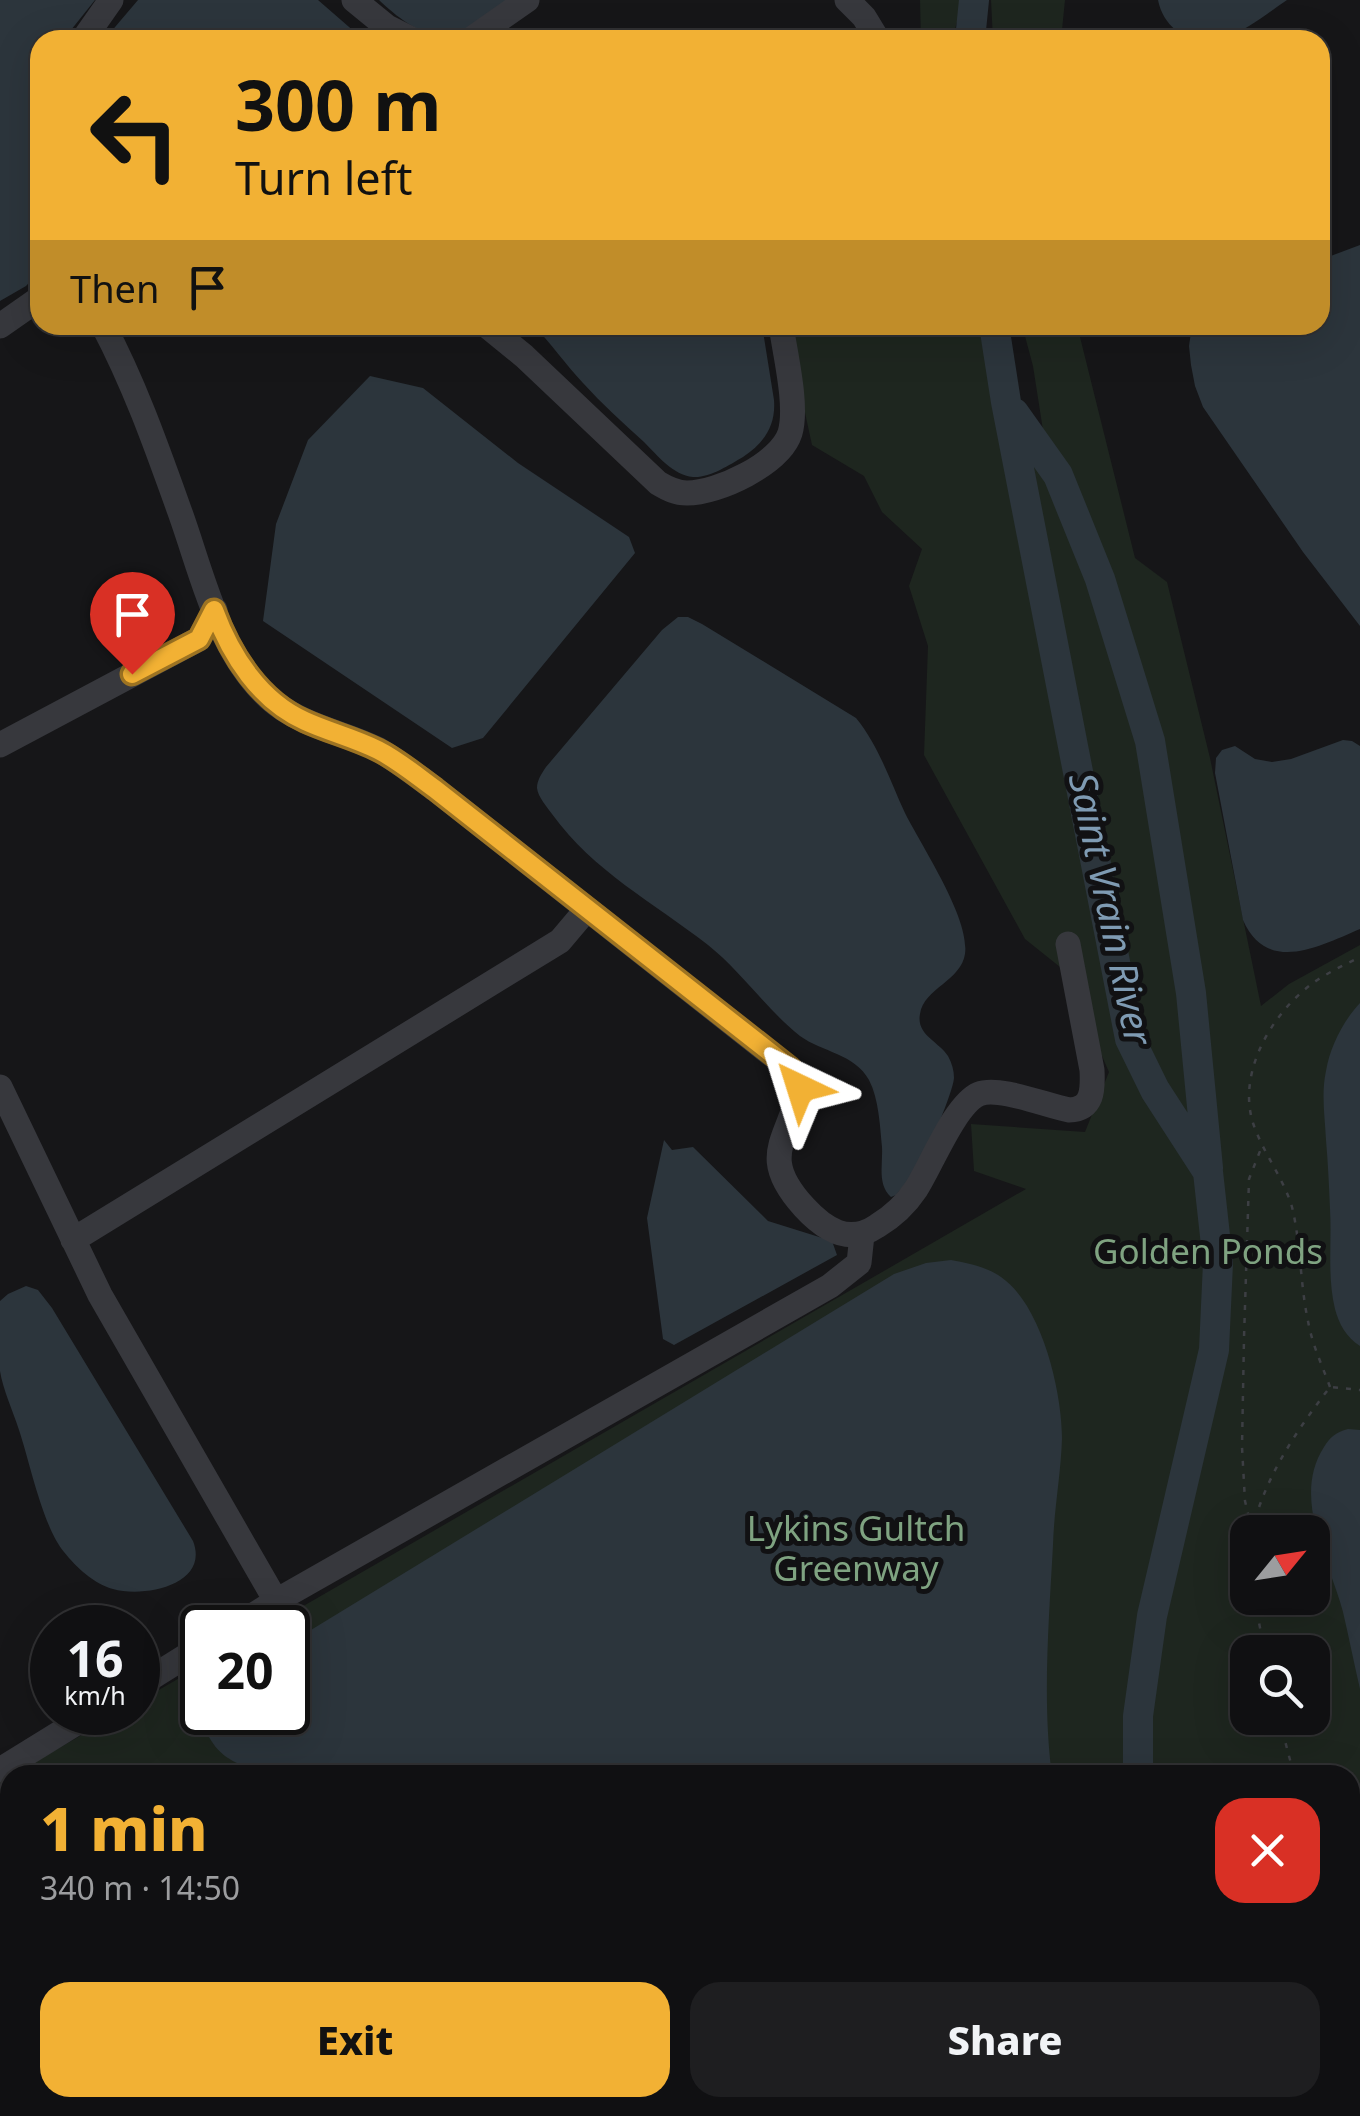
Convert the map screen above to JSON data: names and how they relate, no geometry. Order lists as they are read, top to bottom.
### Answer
{
  "water": ["Saint Vrain River"],
  "parks": ["Golden Ponds", "Lykins Gultch Greenway"],
  "north": "top right",
  "page": {
    "turn": ["300 m", "Turn left"],
    "then": "Then",
    "speed": "16 km/h",
    "limit": "20",
    "heading": ["1 min", "340 m · 14:50"],
    "buttons": ["Exit", "Share"]
  }
}
